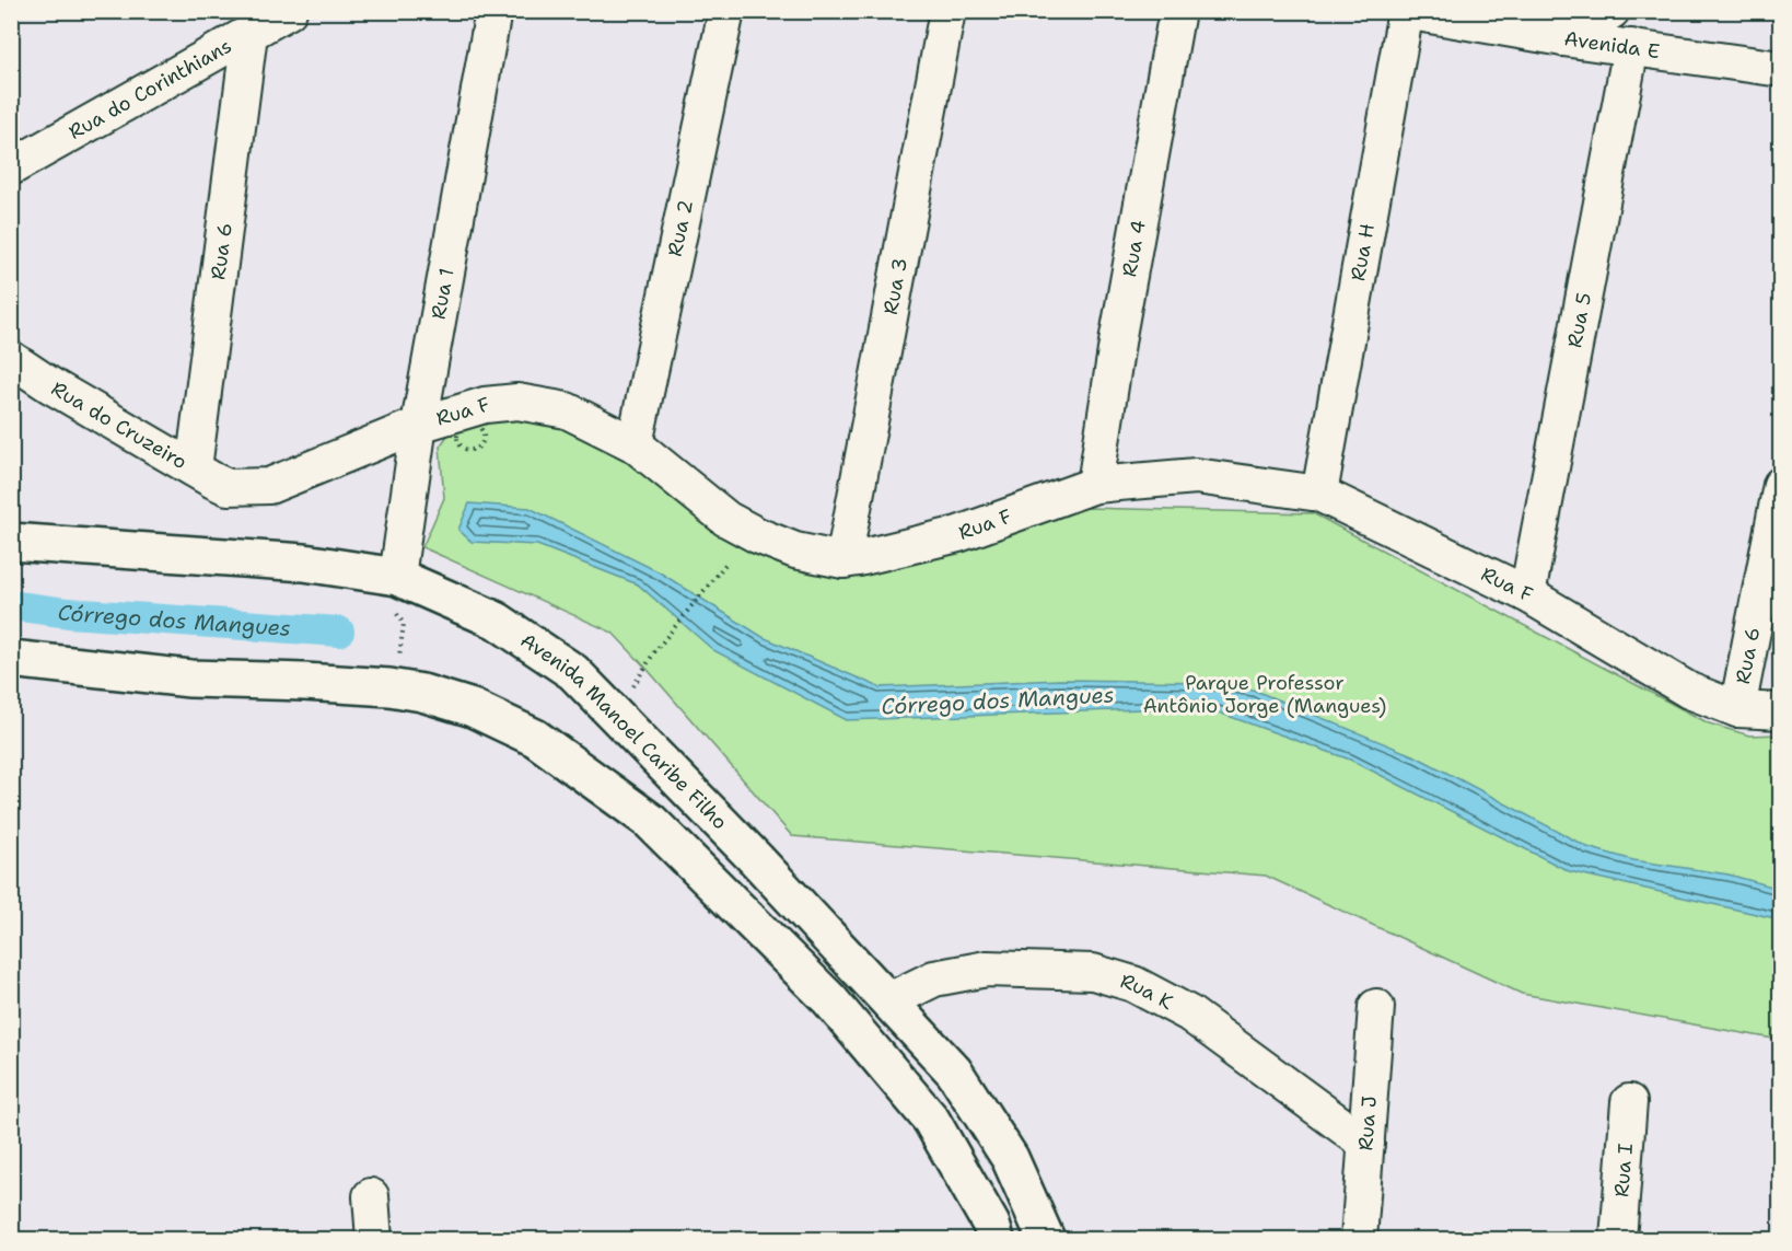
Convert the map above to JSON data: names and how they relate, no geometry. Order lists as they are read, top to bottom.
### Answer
{
  "streets": {
    "main road": ["Avenida Manoel Caribe Filho"],
    "street": [
      "Avenida E",
      "Rua do Corinthians",
      "Rua 2",
      "Rua 4",
      "Rua 6",
      "Rua H",
      "Rua 3",
      "Rua 1",
      "Rua 5",
      "Rua F",
      "Rua do Cruzeiro",
      "Rua K",
      "Rua J",
      "Rua I"
    ]
  },
  "crossings": [
    ["Avenida E", "Rua H"],
    ["Avenida E", "Rua 5"],
    ["Rua do Corinthians", "Rua 6"],
    ["Rua 2", "Rua F"],
    ["Rua 4", "Rua F"],
    ["Rua 6", "Rua F"],
    ["Rua 6", "Rua do Cruzeiro"],
    ["Rua H", "Rua F"],
    ["Rua 3", "Rua F"],
    ["Rua 1", "Rua F"],
    ["Rua 1", "Avenida Manoel Caribe Filho"],
    ["Rua 5", "Rua F"],
    ["Rua F", "Rua do Cruzeiro"],
    ["Avenida Manoel Caribe Filho", "Rua K"],
    ["Rua K", "Rua J"]
  ],
  "water": ["Córrego dos Mangues"],
  "parks": ["Parque Professor Antônio Jorge (Mangues)"]
}
